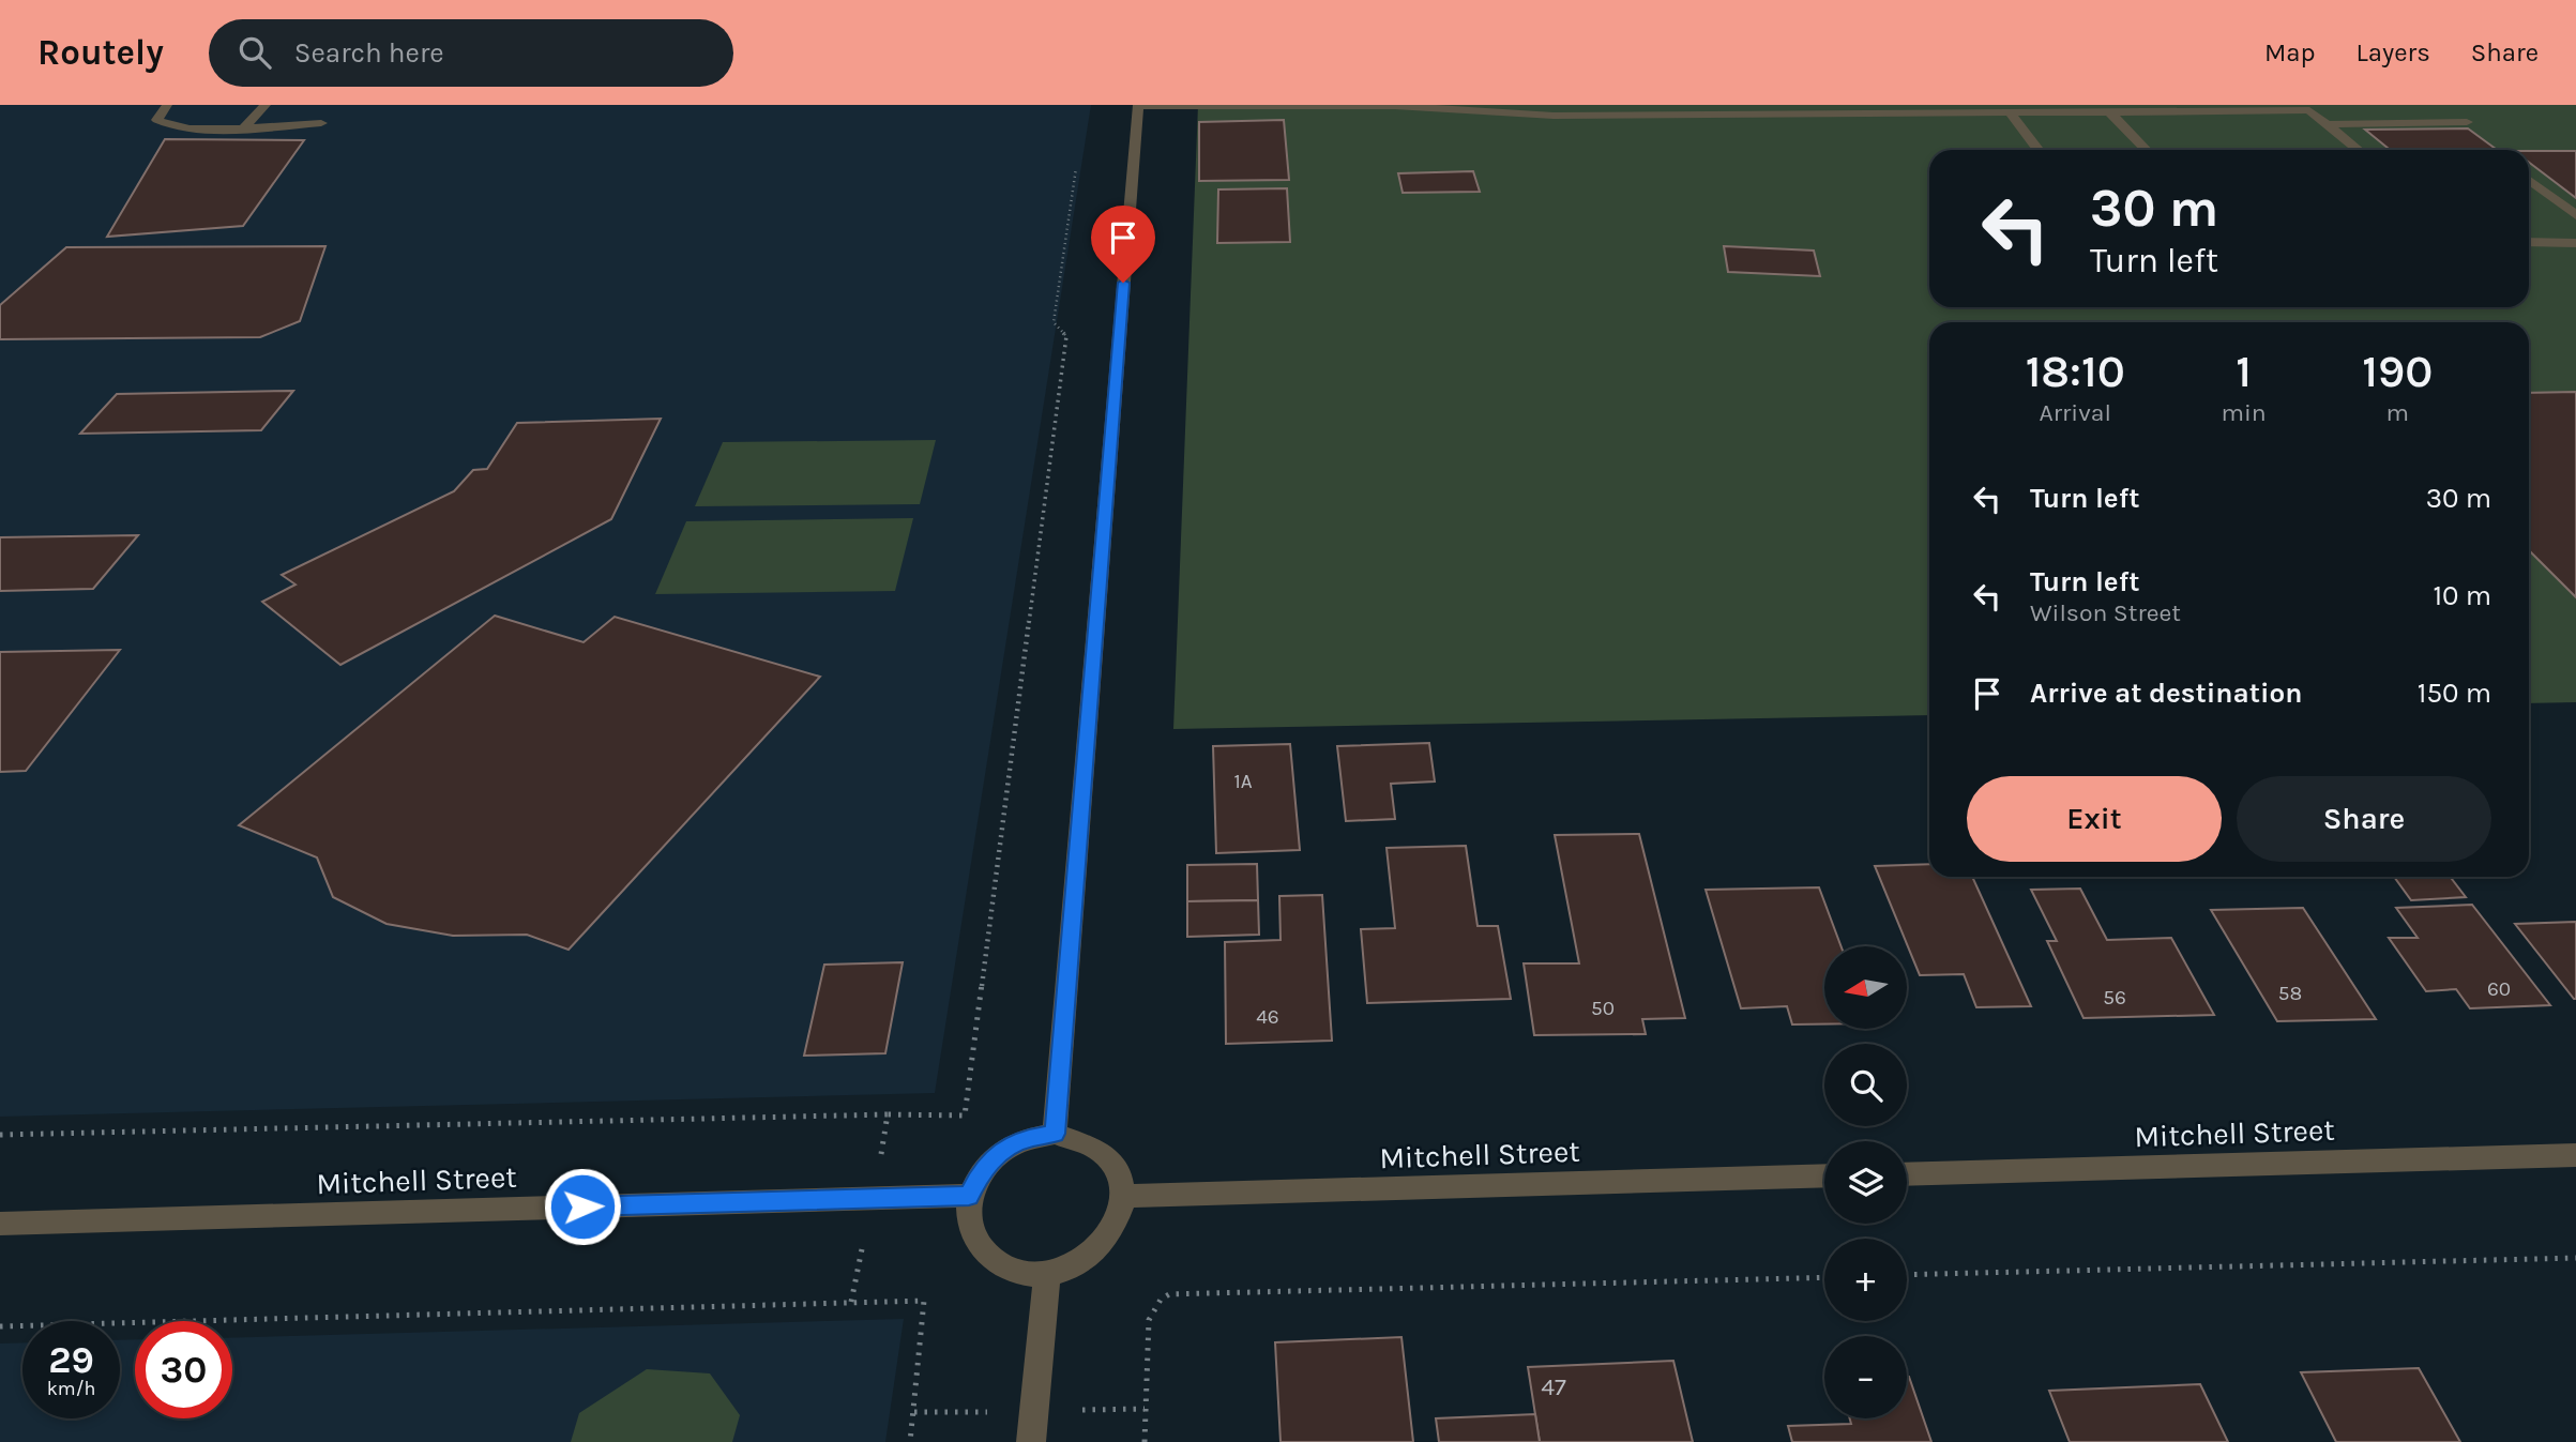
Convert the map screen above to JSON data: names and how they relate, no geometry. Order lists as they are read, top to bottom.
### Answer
{
  "streets": {
    "street": ["Mitchell Street"]
  },
  "house_numbers": [
    "1A",
    "60",
    "58",
    "56",
    "50",
    "46",
    "47"
  ],
  "north": "left",
  "page": {
    "header": "Routely",
    "search": "Search here",
    "nav": ["Map", "Layers", "Share"],
    "turn": ["30 m", "Turn left"],
    "eta": [
      "18:10",
      "Arrival",
      "1",
      "min",
      "190",
      "m"
    ],
    "list": [
      {
        "name": "Turn left",
        "value": "30 m"
      },
      {
        "name": "Turn left",
        "note": "Wilson Street",
        "value": "10 m"
      },
      {
        "name": "Arrive at destination",
        "value": "150 m"
      }
    ],
    "buttons": ["Exit", "Share"],
    "map_buttons": ["+", "−"],
    "speed": "29 km/h",
    "limit": "30"
  }
}
